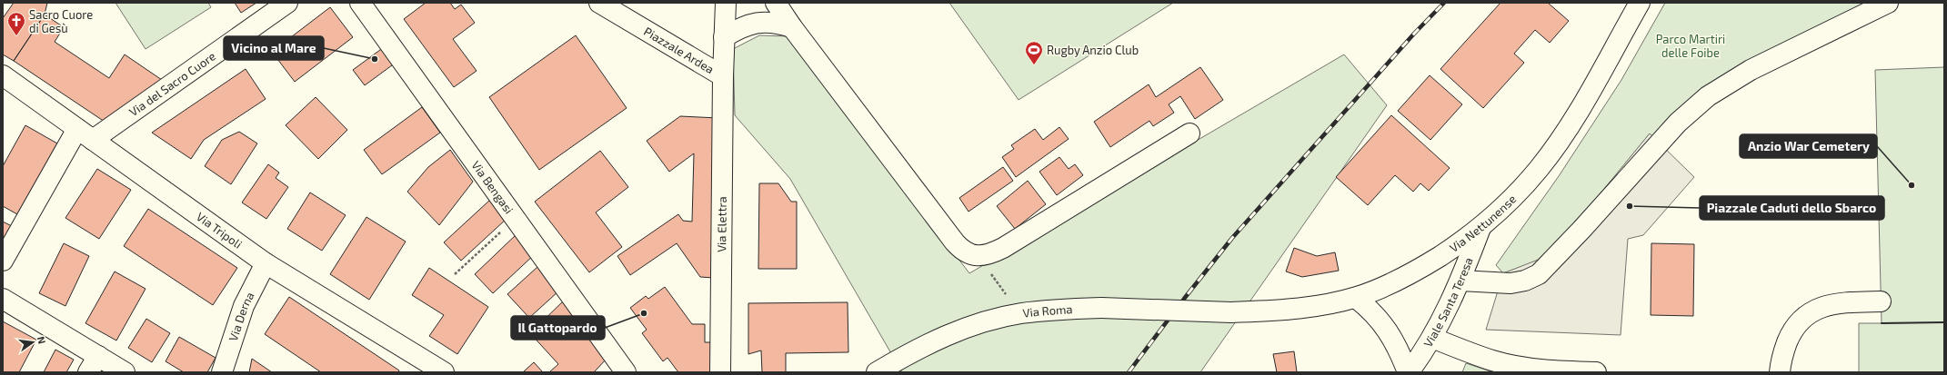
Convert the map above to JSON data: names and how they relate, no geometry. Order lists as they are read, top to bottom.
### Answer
{
  "streets": {
    "street": [
      "Piazzale Ardea",
      "Via del Sacro Cuore",
      "Via Bengasi",
      "Via Nettunense",
      "Via Elettra",
      "Via Tripoli",
      "Viale Santa Teresa",
      "Via Roma",
      "Via Derna"
    ]
  },
  "crossings": [
    ["Piazzale Ardea", "Via Elettra"],
    ["Via del Sacro Cuore", "Via Tripoli"],
    ["Via Nettunense", "Viale Santa Teresa"],
    ["Via Nettunense", "Via Roma"],
    ["Via Tripoli", "Via Derna"]
  ],
  "parks": ["Parco Martiri delle Foibe"],
  "places": {
    "church": ["Sacro Cuore di Gesù"],
    "other": [
      "Vicino al Mare",
      "Anzio War Cemetery",
      "Piazzale Caduti dello Sbarco",
      "Il Gattopardo"
    ],
    "sports": ["Rugby Anzio Club"]
  },
  "north": "right"
}
